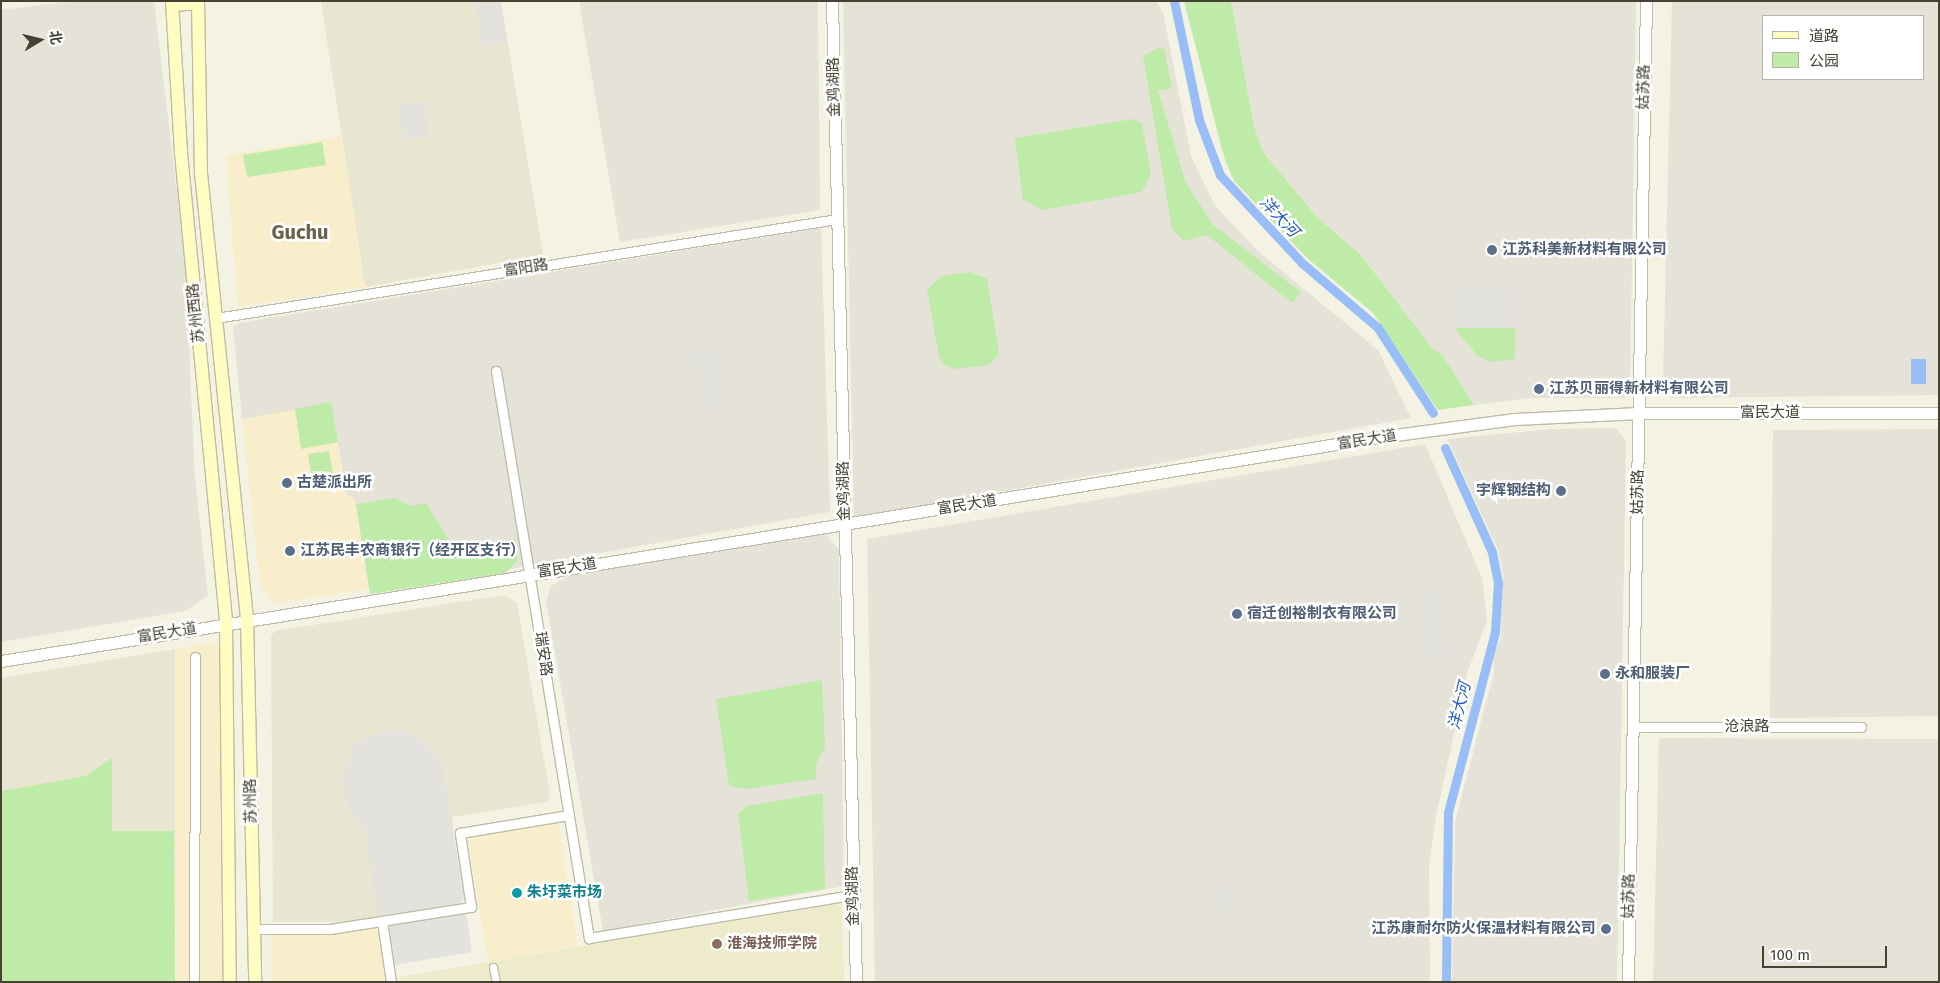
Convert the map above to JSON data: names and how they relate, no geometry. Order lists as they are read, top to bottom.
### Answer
{
  "streets": {
    "main road": ["苏州西路", "苏州路"],
    "street": [
      "金鸡湖路",
      "姑苏路",
      "富阳路",
      "富民大道",
      "瑞安路",
      "沧浪路"
    ]
  },
  "crossings": [
    ["金鸡湖路", "富阳路"],
    ["金鸡湖路", "富民大道"],
    ["金鸡湖路", "瑞安路"],
    ["姑苏路", "富民大道"],
    ["姑苏路", "沧浪路"],
    ["富阳路", "苏州西路"],
    ["苏州西路", "富民大道"],
    ["苏州西路", "苏州路"],
    ["富民大道", "瑞安路"],
    ["富民大道", "苏州路"]
  ],
  "districts": ["Guchu"],
  "water": ["洋大河"],
  "places": [
    "江苏科美新材料有限公司",
    "江苏贝丽得新材料有限公司",
    "古楚派出所",
    "宇辉钢结构",
    "江苏民丰农商银行（经开区支行）",
    "宿迁创裕制衣有限公司",
    "永和服装厂",
    "朱圩菜市场",
    "江苏康耐尔防火保温材料有限公司",
    "淮海技师学院"
  ],
  "legend": ["道路", "公园"],
  "scale_bar": "100 m",
  "north": "right"
}
